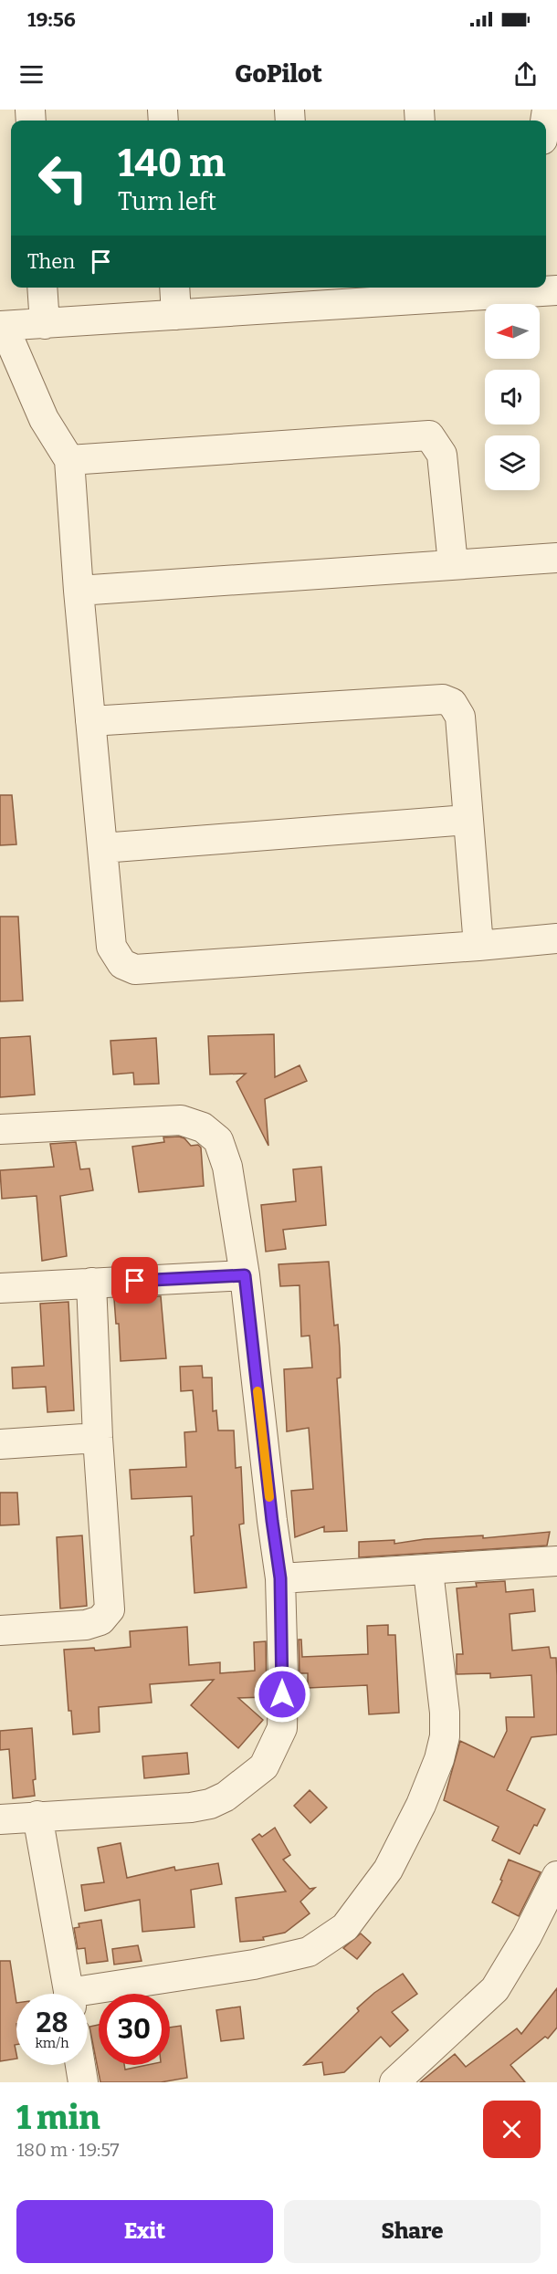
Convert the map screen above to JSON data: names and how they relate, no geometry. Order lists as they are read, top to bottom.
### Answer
{
  "north": "left",
  "page": {
    "status": "19:56",
    "header": "GoPilot",
    "turn": ["140 m", "Turn left"],
    "then": "Then",
    "speed": "28 km/h",
    "limit": "30",
    "heading": ["1 min", "180 m · 19:57"],
    "buttons": ["Exit", "Share"]
  }
}
